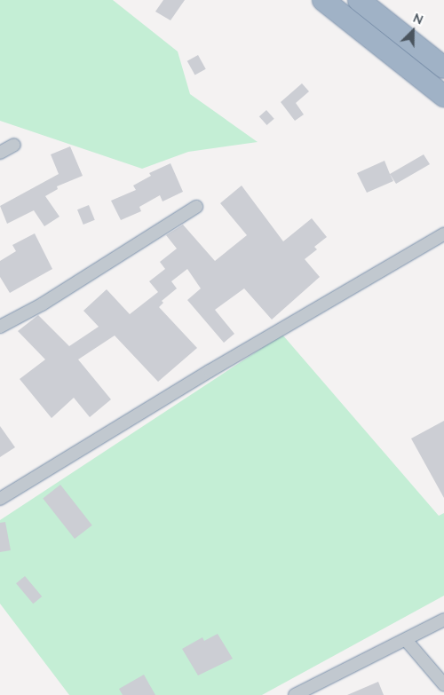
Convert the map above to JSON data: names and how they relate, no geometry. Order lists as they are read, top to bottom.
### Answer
{
  "north": "top right"
}
